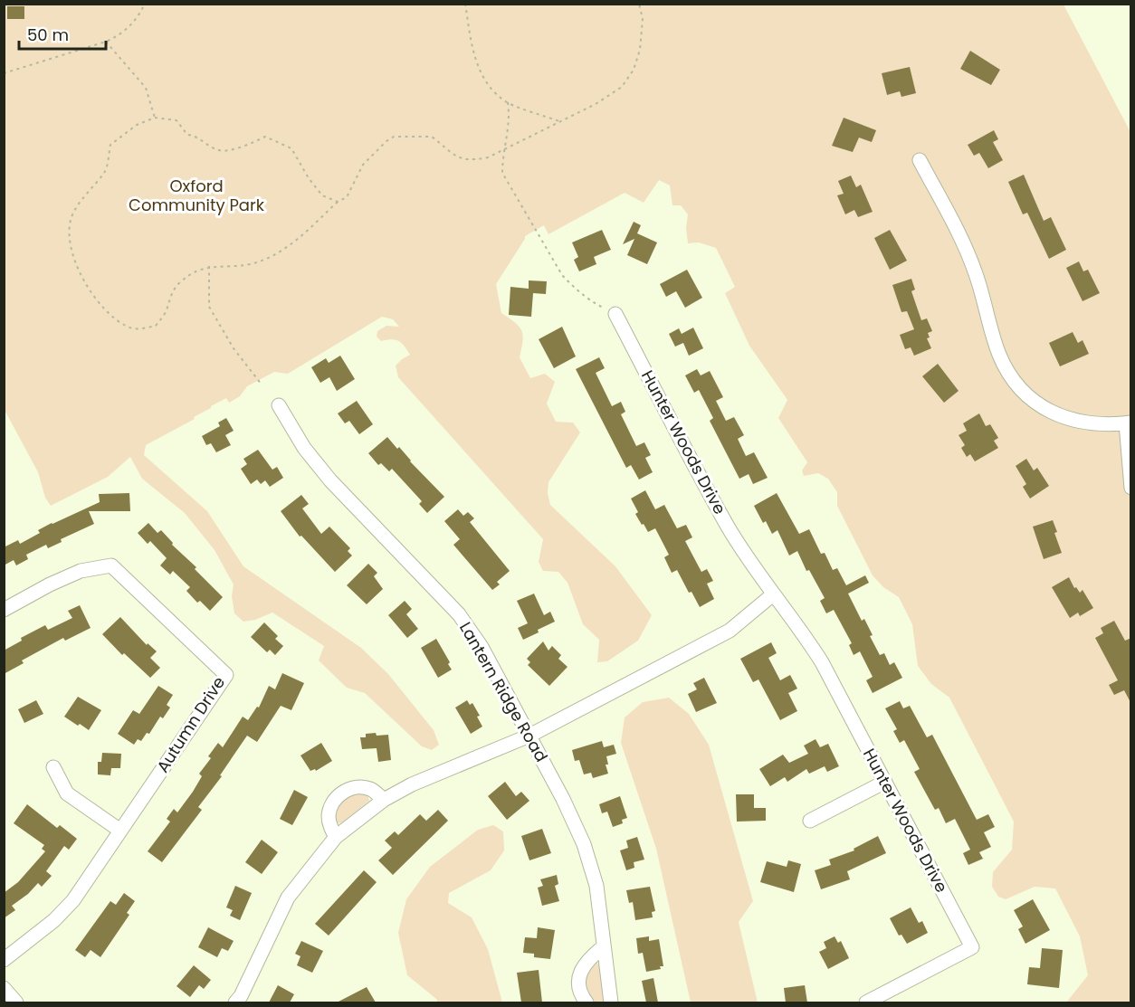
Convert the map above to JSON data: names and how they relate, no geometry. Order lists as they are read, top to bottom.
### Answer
{
  "streets": {
    "street": ["Hunter Woods Drive", "Lantern Ridge Road", "Autumn Drive"]
  },
  "parks": ["Oxford Community Park"],
  "scale_bar": "50 m"
}
